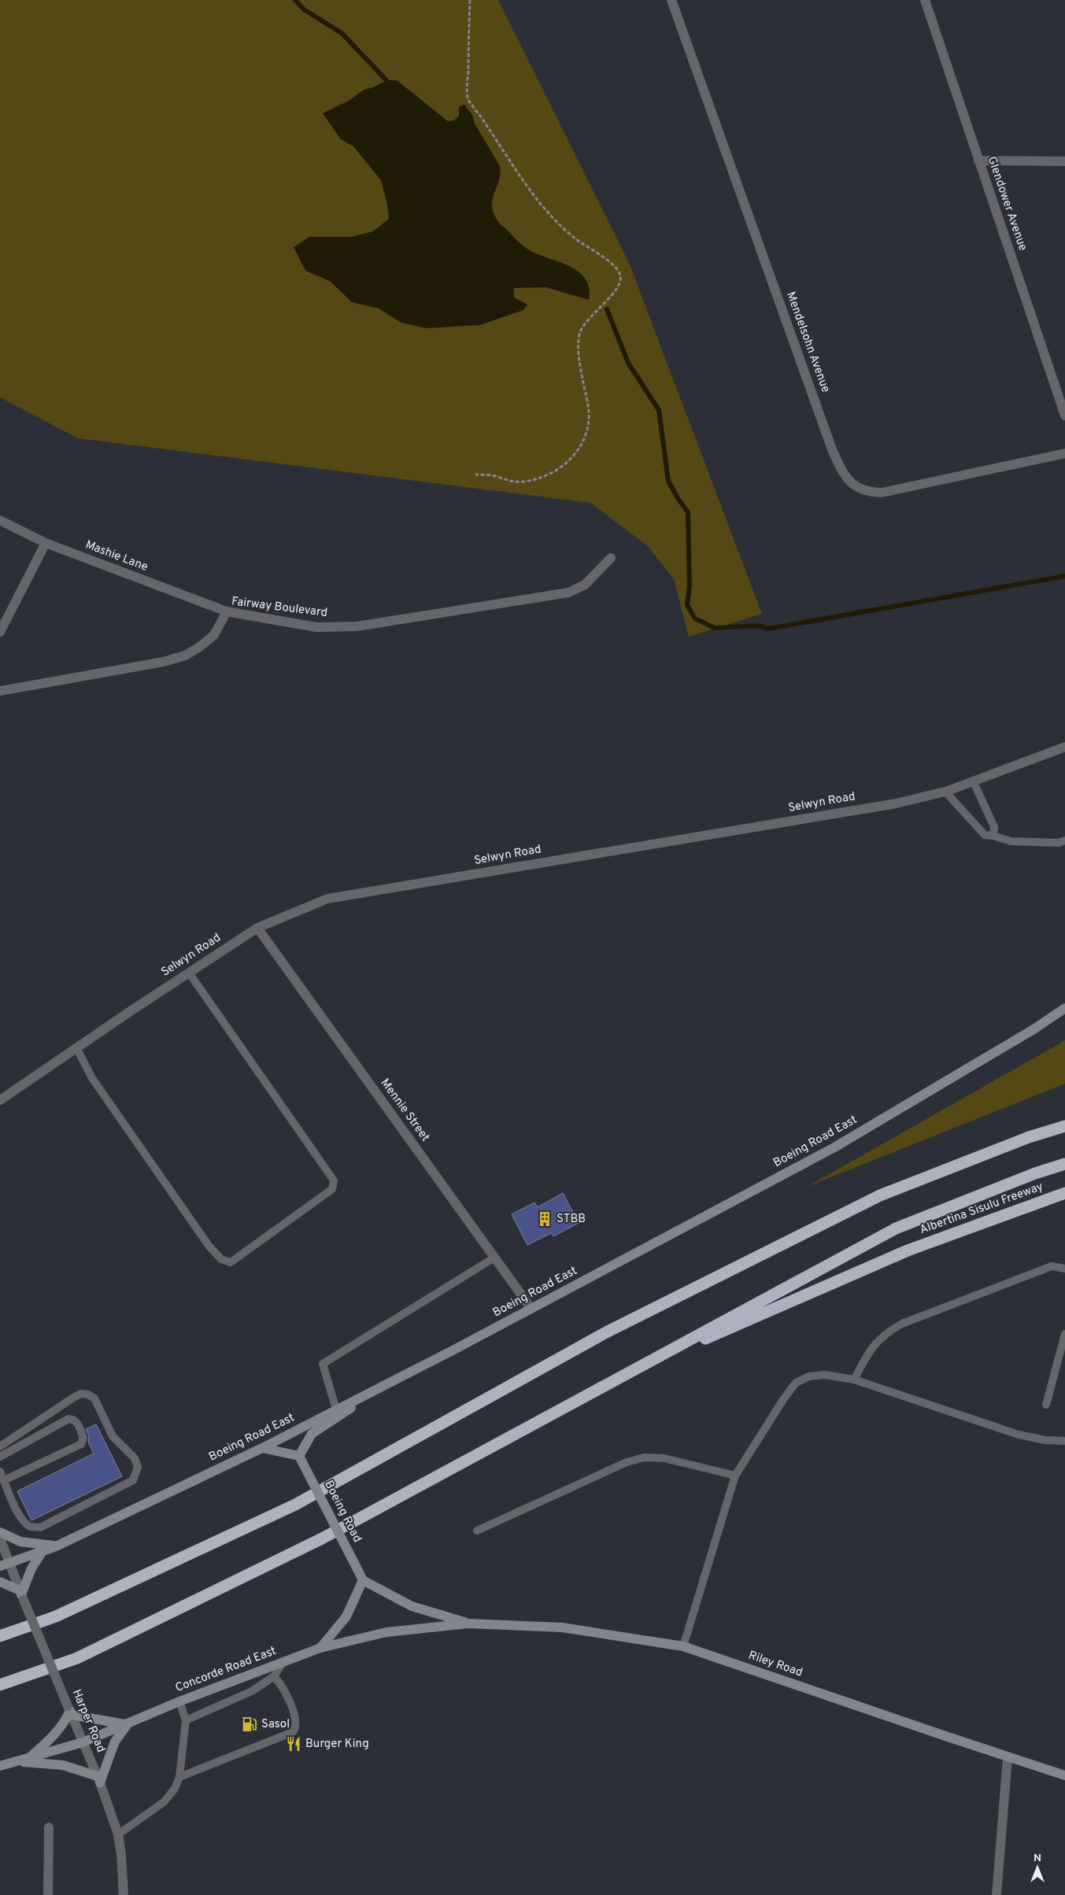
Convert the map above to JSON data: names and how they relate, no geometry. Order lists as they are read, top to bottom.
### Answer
{
  "streets": {
    "highway": ["Albertina Sisulu Freeway"],
    "main road": [
      "Boeing Road East",
      "Boeing Road",
      "Riley Road",
      "Concorde Road East"
    ],
    "street": [
      "Glendower Avenue",
      "Mendelsohn Avenue",
      "Mashie Lane",
      "Fairway Boulevard",
      "Selwyn Road",
      "Mennie Street",
      "Harper Road"
    ]
  },
  "crossings": [
    ["Mashie Lane", "Fairway Boulevard"],
    ["Selwyn Road", "Mennie Street"],
    ["Mennie Street", "Boeing Road East"],
    ["Boeing Road East", "Harper Road"],
    ["Riley Road", "Concorde Road East"],
    ["Concorde Road East", "Harper Road"]
  ],
  "places": {
    "building": ["STBB"],
    "fuel station": ["Sasol"],
    "restaurant": ["Burger King"]
  },
  "north": "top"
}
